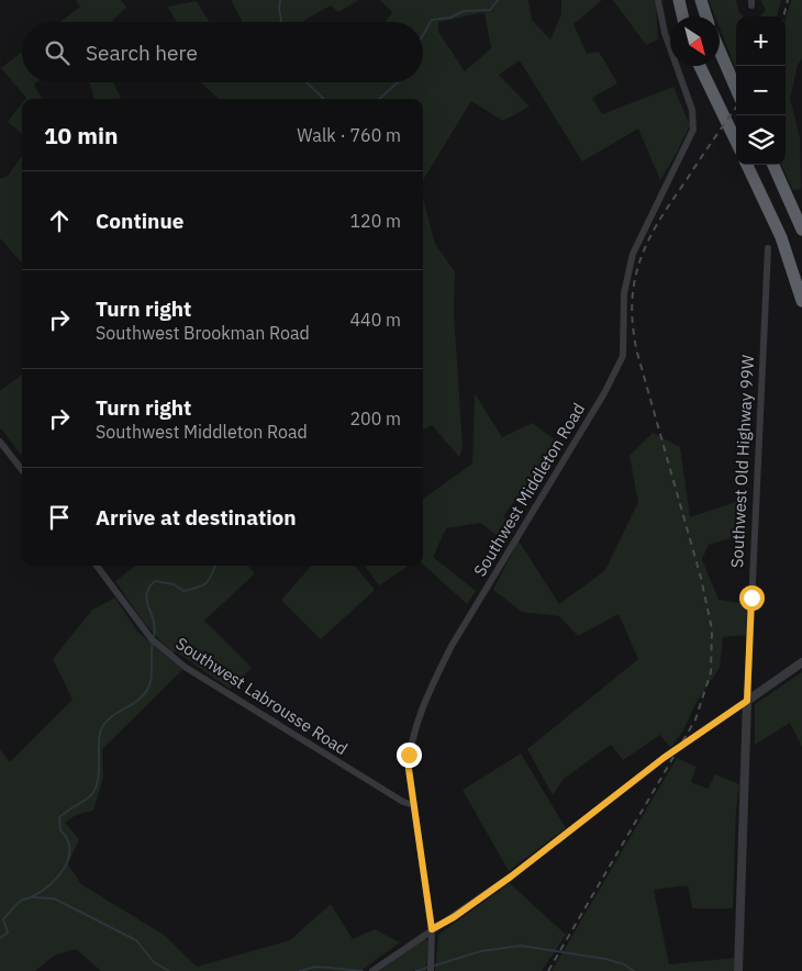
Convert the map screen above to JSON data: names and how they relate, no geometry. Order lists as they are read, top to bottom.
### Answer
{
  "streets": {
    "street": ["Southwest Old Highway 99W", "Southwest Middleton Road", "Southwest Labrousse Road"]
  },
  "crossings": [
    ["Southwest Middleton Road", "Southwest Labrousse Road"]
  ],
  "north": "bottom right",
  "page": {
    "map_buttons": ["+", "−"],
    "search": "Search here",
    "heading": ["10 min", "Walk · 760 m"],
    "list": [
      ["Continue", "120 m"],
      ["Turn right", "Southwest Brookman Road", "440 m"],
      ["Turn right", "Southwest Middleton Road", "200 m"],
      "Arrive at destination"
    ]
  }
}
